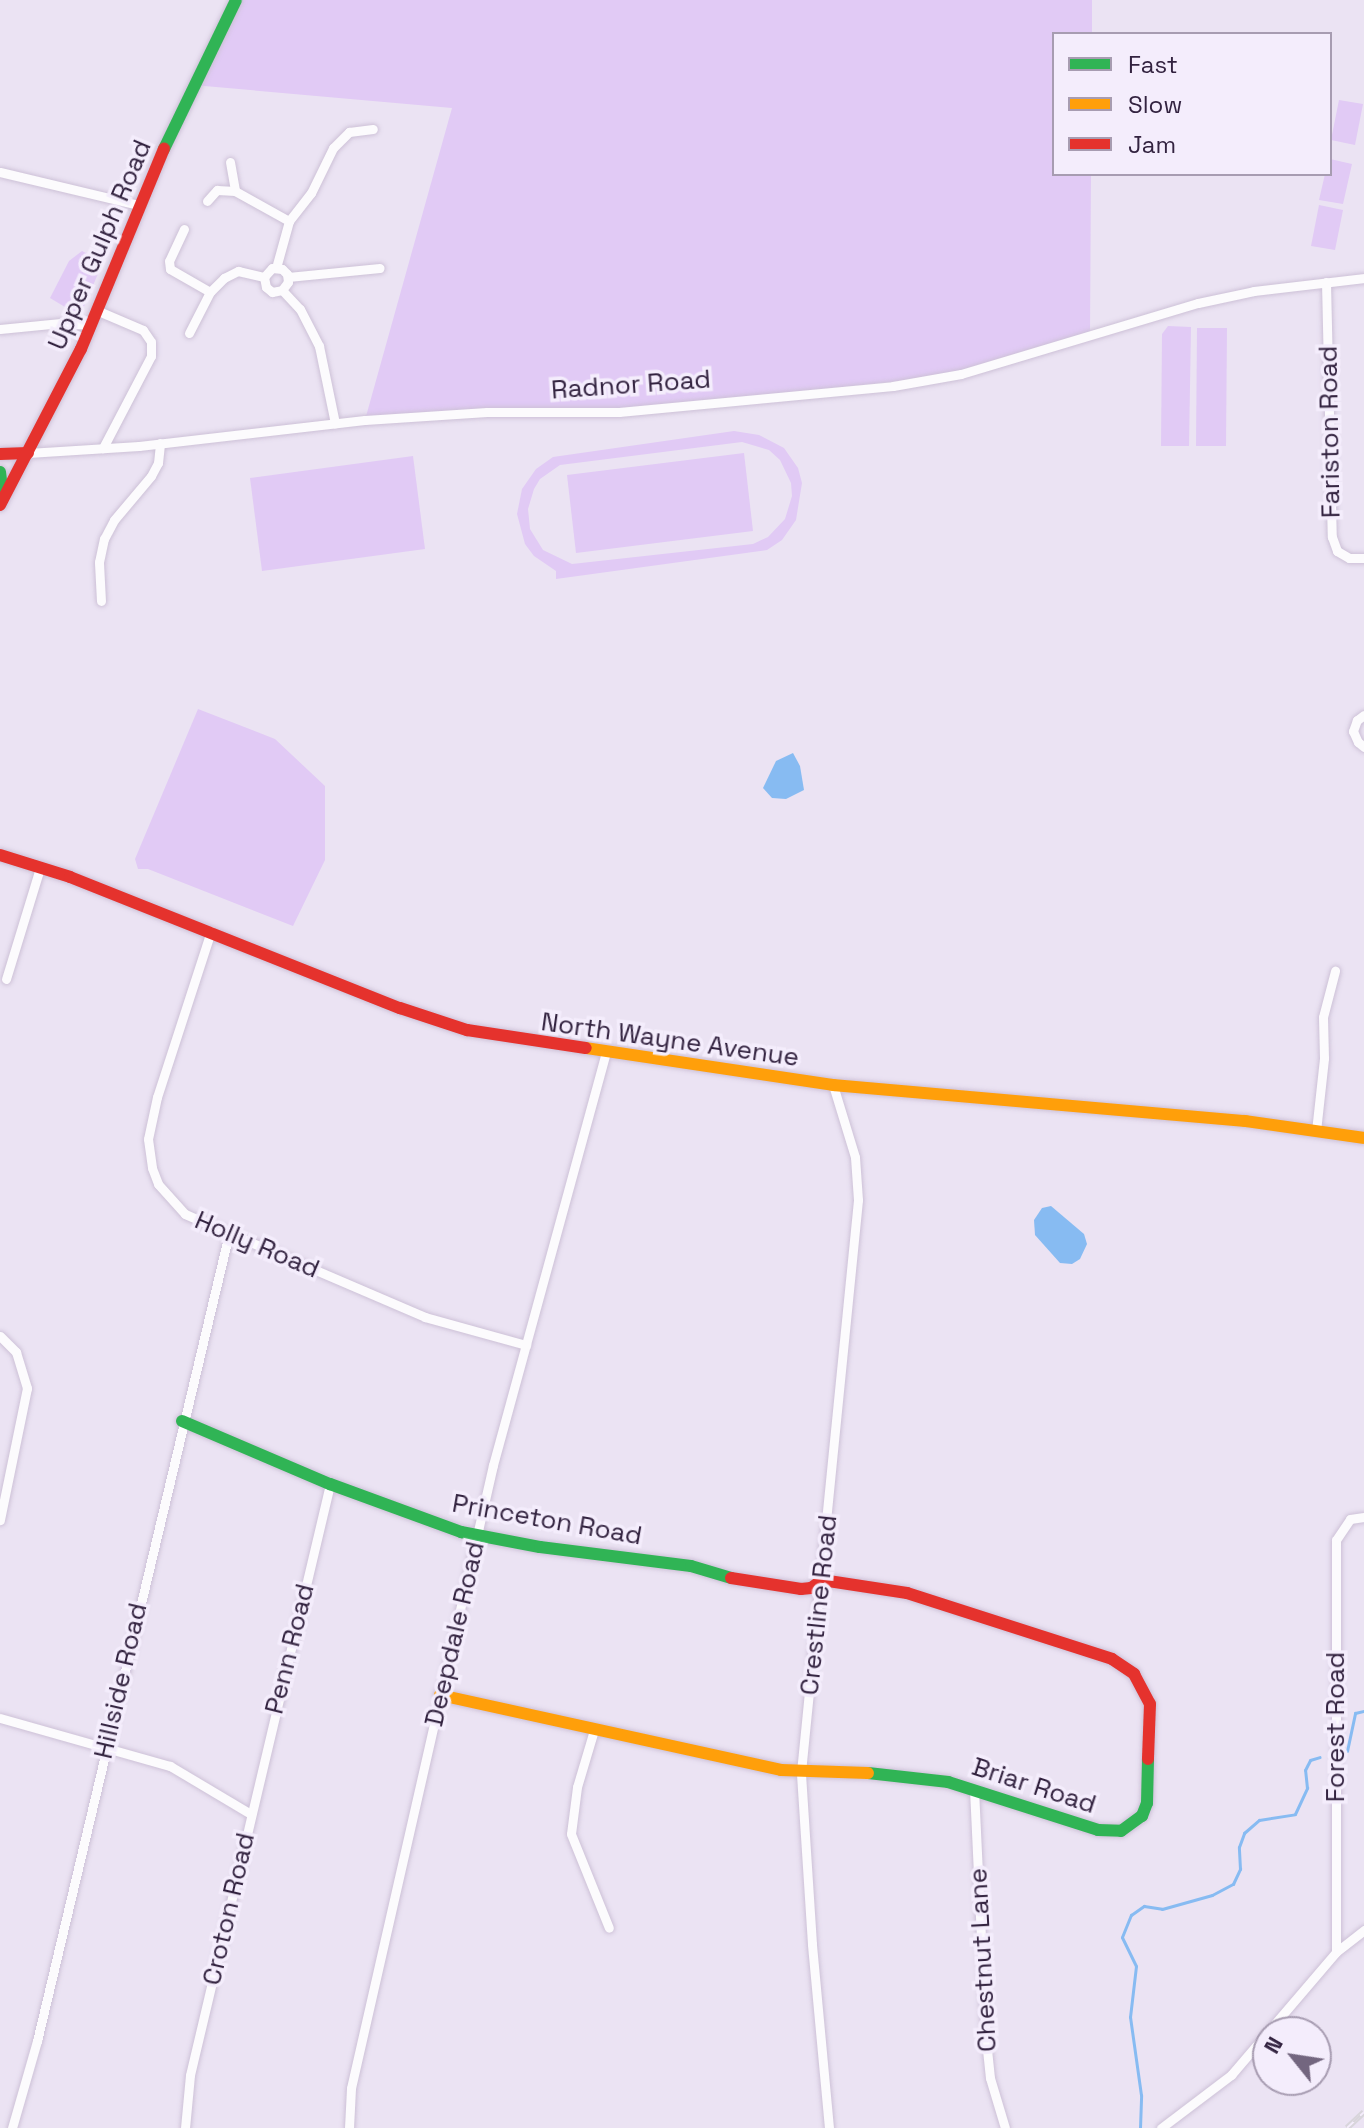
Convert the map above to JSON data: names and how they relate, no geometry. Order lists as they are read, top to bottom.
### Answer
{
  "streets": {
    "street": [
      "Upper Gulph Road",
      "Radnor Road",
      "Fariston Road",
      "North Wayne Avenue",
      "Holly Road",
      "Princeton Road",
      "Crestline Road",
      "Deepdale Road",
      "Penn Road",
      "Hillside Road",
      "Forest Road",
      "Briar Road",
      "Croton Road",
      "Chestnut Lane"
    ]
  },
  "crossings": [
    ["Upper Gulph Road", "Radnor Road"],
    ["Radnor Road", "Fariston Road"],
    ["North Wayne Avenue", "Holly Road"],
    ["North Wayne Avenue", "Crestline Road"],
    ["North Wayne Avenue", "Deepdale Road"],
    ["Holly Road", "Deepdale Road"],
    ["Holly Road", "Hillside Road"],
    ["Princeton Road", "Crestline Road"],
    ["Princeton Road", "Deepdale Road"],
    ["Princeton Road", "Penn Road"],
    ["Princeton Road", "Hillside Road"],
    ["Princeton Road", "Briar Road"],
    ["Crestline Road", "Briar Road"],
    ["Deepdale Road", "Briar Road"],
    ["Penn Road", "Croton Road"],
    ["Hillside Road", "Croton Road"],
    ["Briar Road", "Chestnut Lane"]
  ],
  "legend": ["Fast", "Slow", "Jam"],
  "north": "top left"
}
